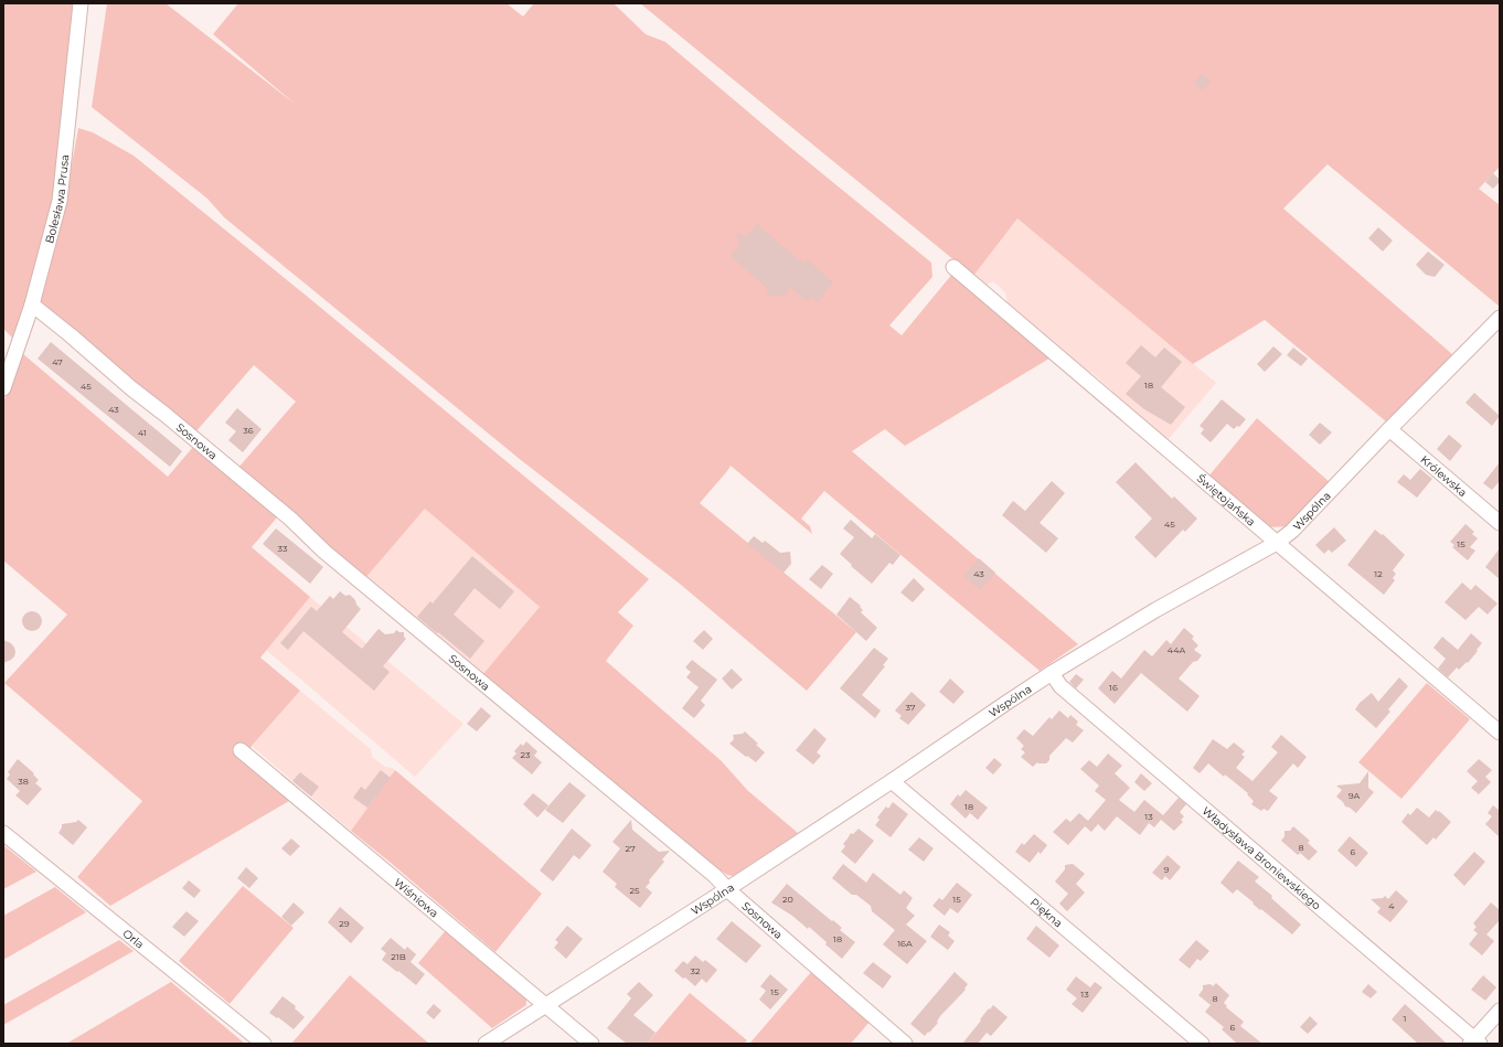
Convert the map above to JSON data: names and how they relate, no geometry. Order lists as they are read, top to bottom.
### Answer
{
  "streets": {
    "street": [
      "Bolesława Prusa",
      "Sosnowa",
      "Królewska",
      "Świętojańska",
      "Wspólna",
      "Władysława Broniewskiego",
      "Wiśniowa",
      "Piękna",
      "Orla"
    ]
  },
  "crossings": [
    ["Bolesława Prusa", "Sosnowa"],
    ["Sosnowa", "Wspólna"],
    ["Królewska", "Wspólna"],
    ["Świętojańska", "Wspólna"],
    ["Wspólna", "Władysława Broniewskiego"],
    ["Wspólna", "Wiśniowa"],
    ["Wspólna", "Piękna"]
  ],
  "house_numbers": [
    "47",
    "18",
    "45",
    "43",
    "36",
    "41",
    "45",
    "15",
    "33",
    "43",
    "12",
    "44A",
    "16",
    "37",
    "23",
    "38",
    "9A",
    "18",
    "13",
    "8",
    "27",
    "6",
    "9",
    "25",
    "20",
    "15",
    "4",
    "29",
    "18",
    "16A",
    "21B",
    "32",
    "15",
    "13",
    "8",
    "1",
    "6"
  ]
}
